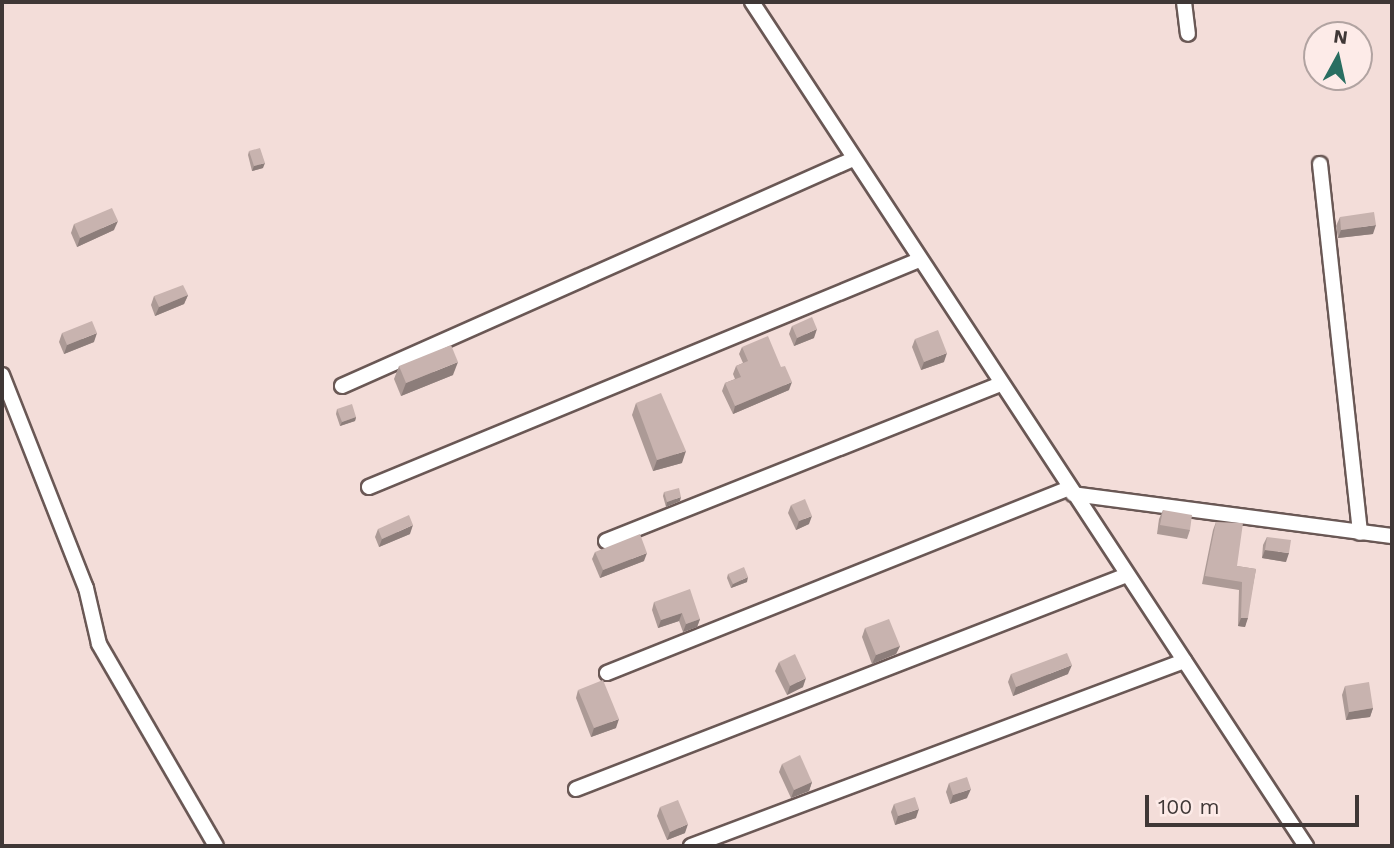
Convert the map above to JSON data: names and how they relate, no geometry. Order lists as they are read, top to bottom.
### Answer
{
  "scale_bar": "100 m",
  "north": "top"
}
